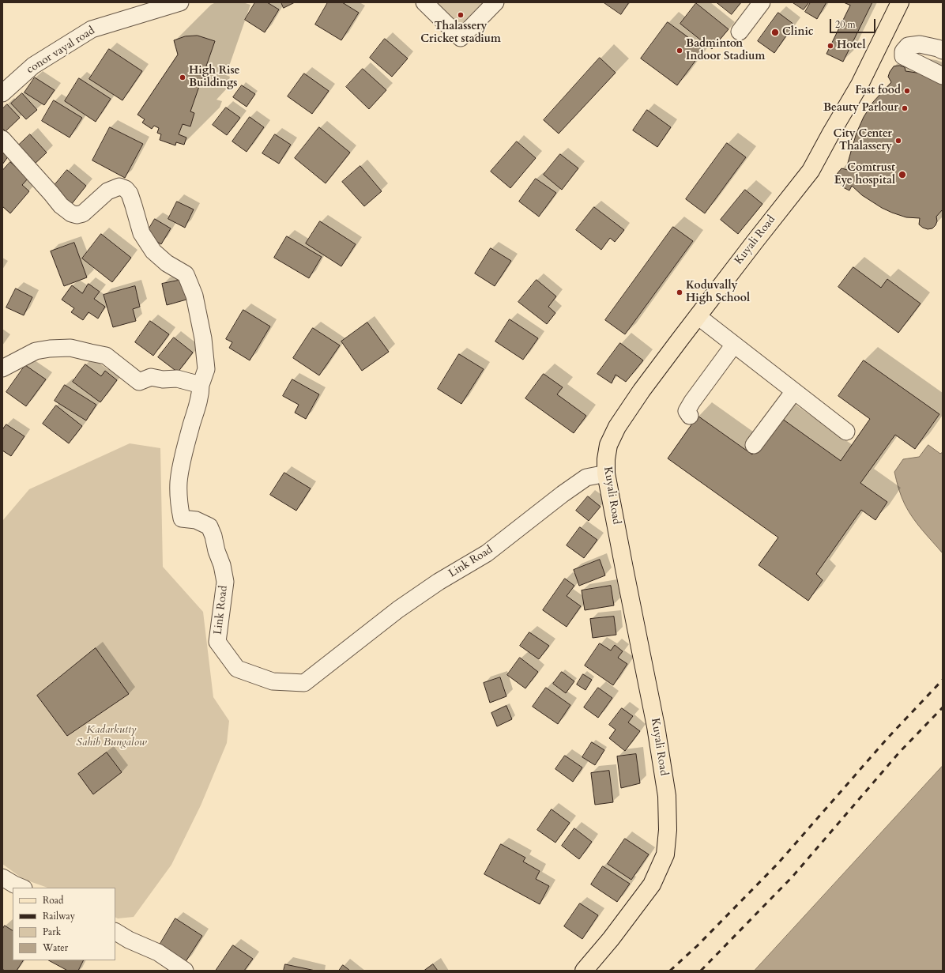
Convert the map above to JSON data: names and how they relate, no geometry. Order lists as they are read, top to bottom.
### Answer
{
  "streets": {
    "main road": ["Kuyali Road"],
    "street": ["conor vayal road", "Link Road"]
  },
  "crossings": [
    ["Kuyali Road", "Link Road"]
  ],
  "parks": ["Kadarkutty Sahib Bungalow"],
  "places": [
    "Thalassery Cricket stadium",
    "Clinic",
    "Hotel",
    "Badminton Indoor Stadium",
    "High Rise Buildings",
    "Fast food",
    "Beauty Parlour",
    "City Center Thalassery",
    "Comtrust Eye hospital",
    "Koduvally High School"
  ],
  "legend": [
    "Road",
    "Railway",
    "Park",
    "Water"
  ],
  "scale_bar": "20 m"
}
